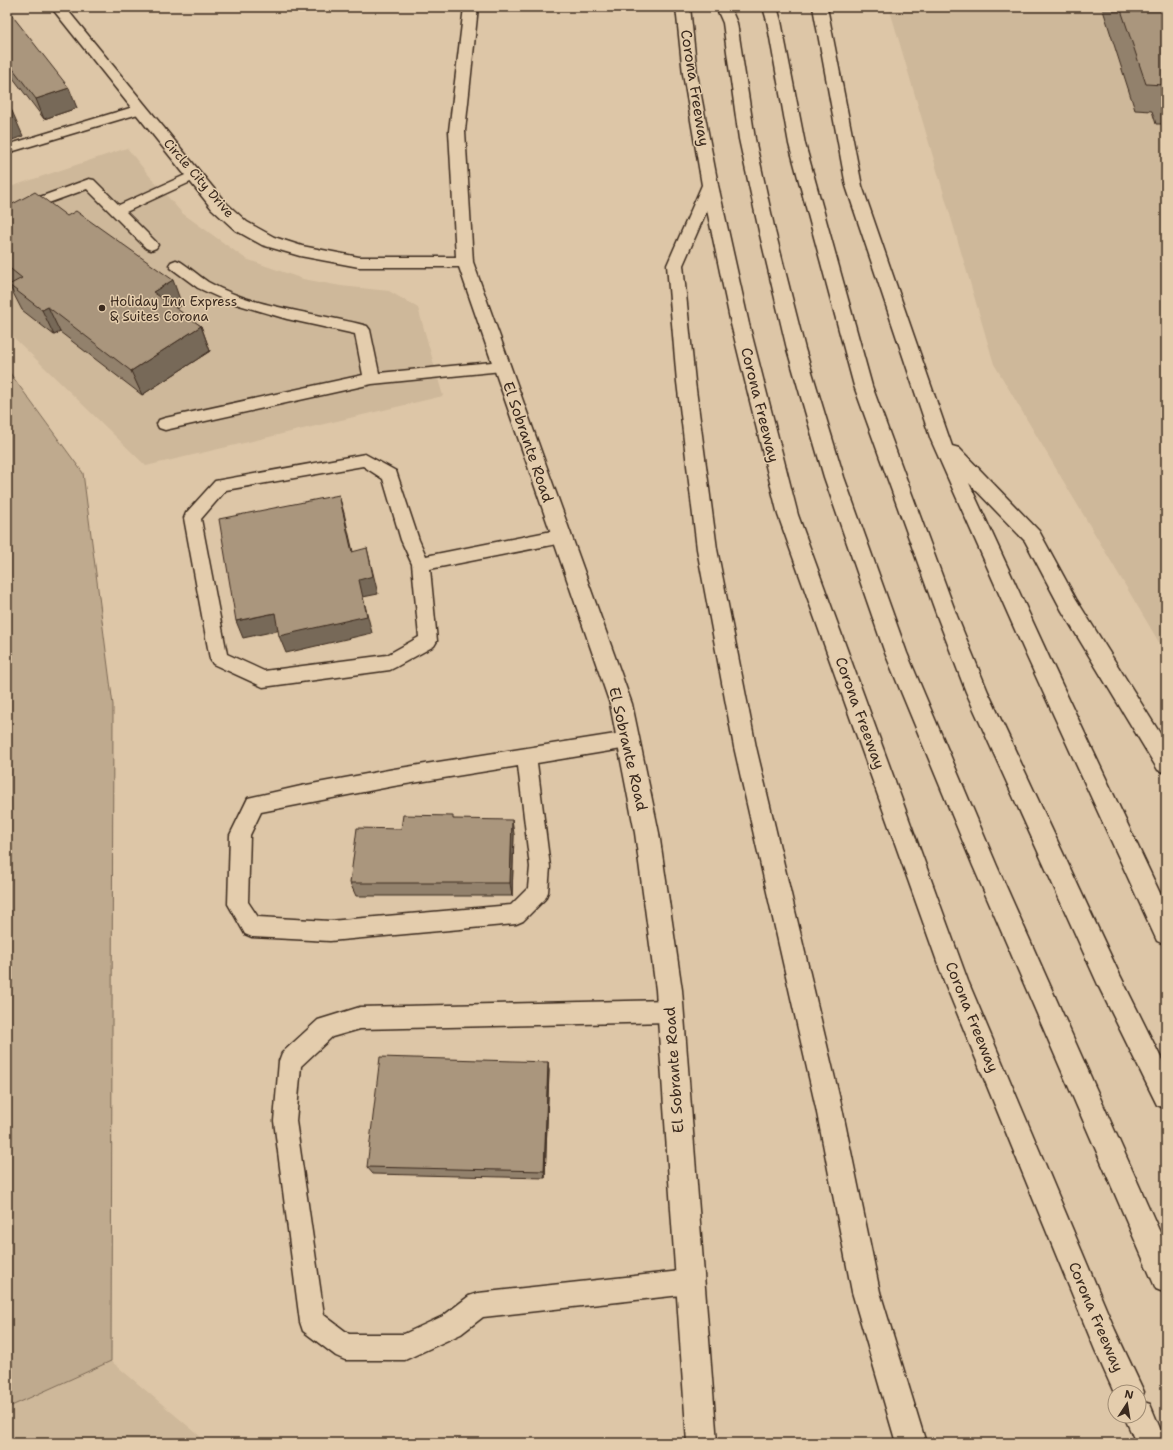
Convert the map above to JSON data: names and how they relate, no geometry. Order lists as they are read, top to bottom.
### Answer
{
  "streets": {
    "main road": ["Corona Freeway", "Circle City Drive", "El Sobrante Road"]
  },
  "crossings": [
    ["Circle City Drive", "El Sobrante Road"]
  ],
  "places": ["Holiday Inn Express & Suites Corona"],
  "north": "top"
}
